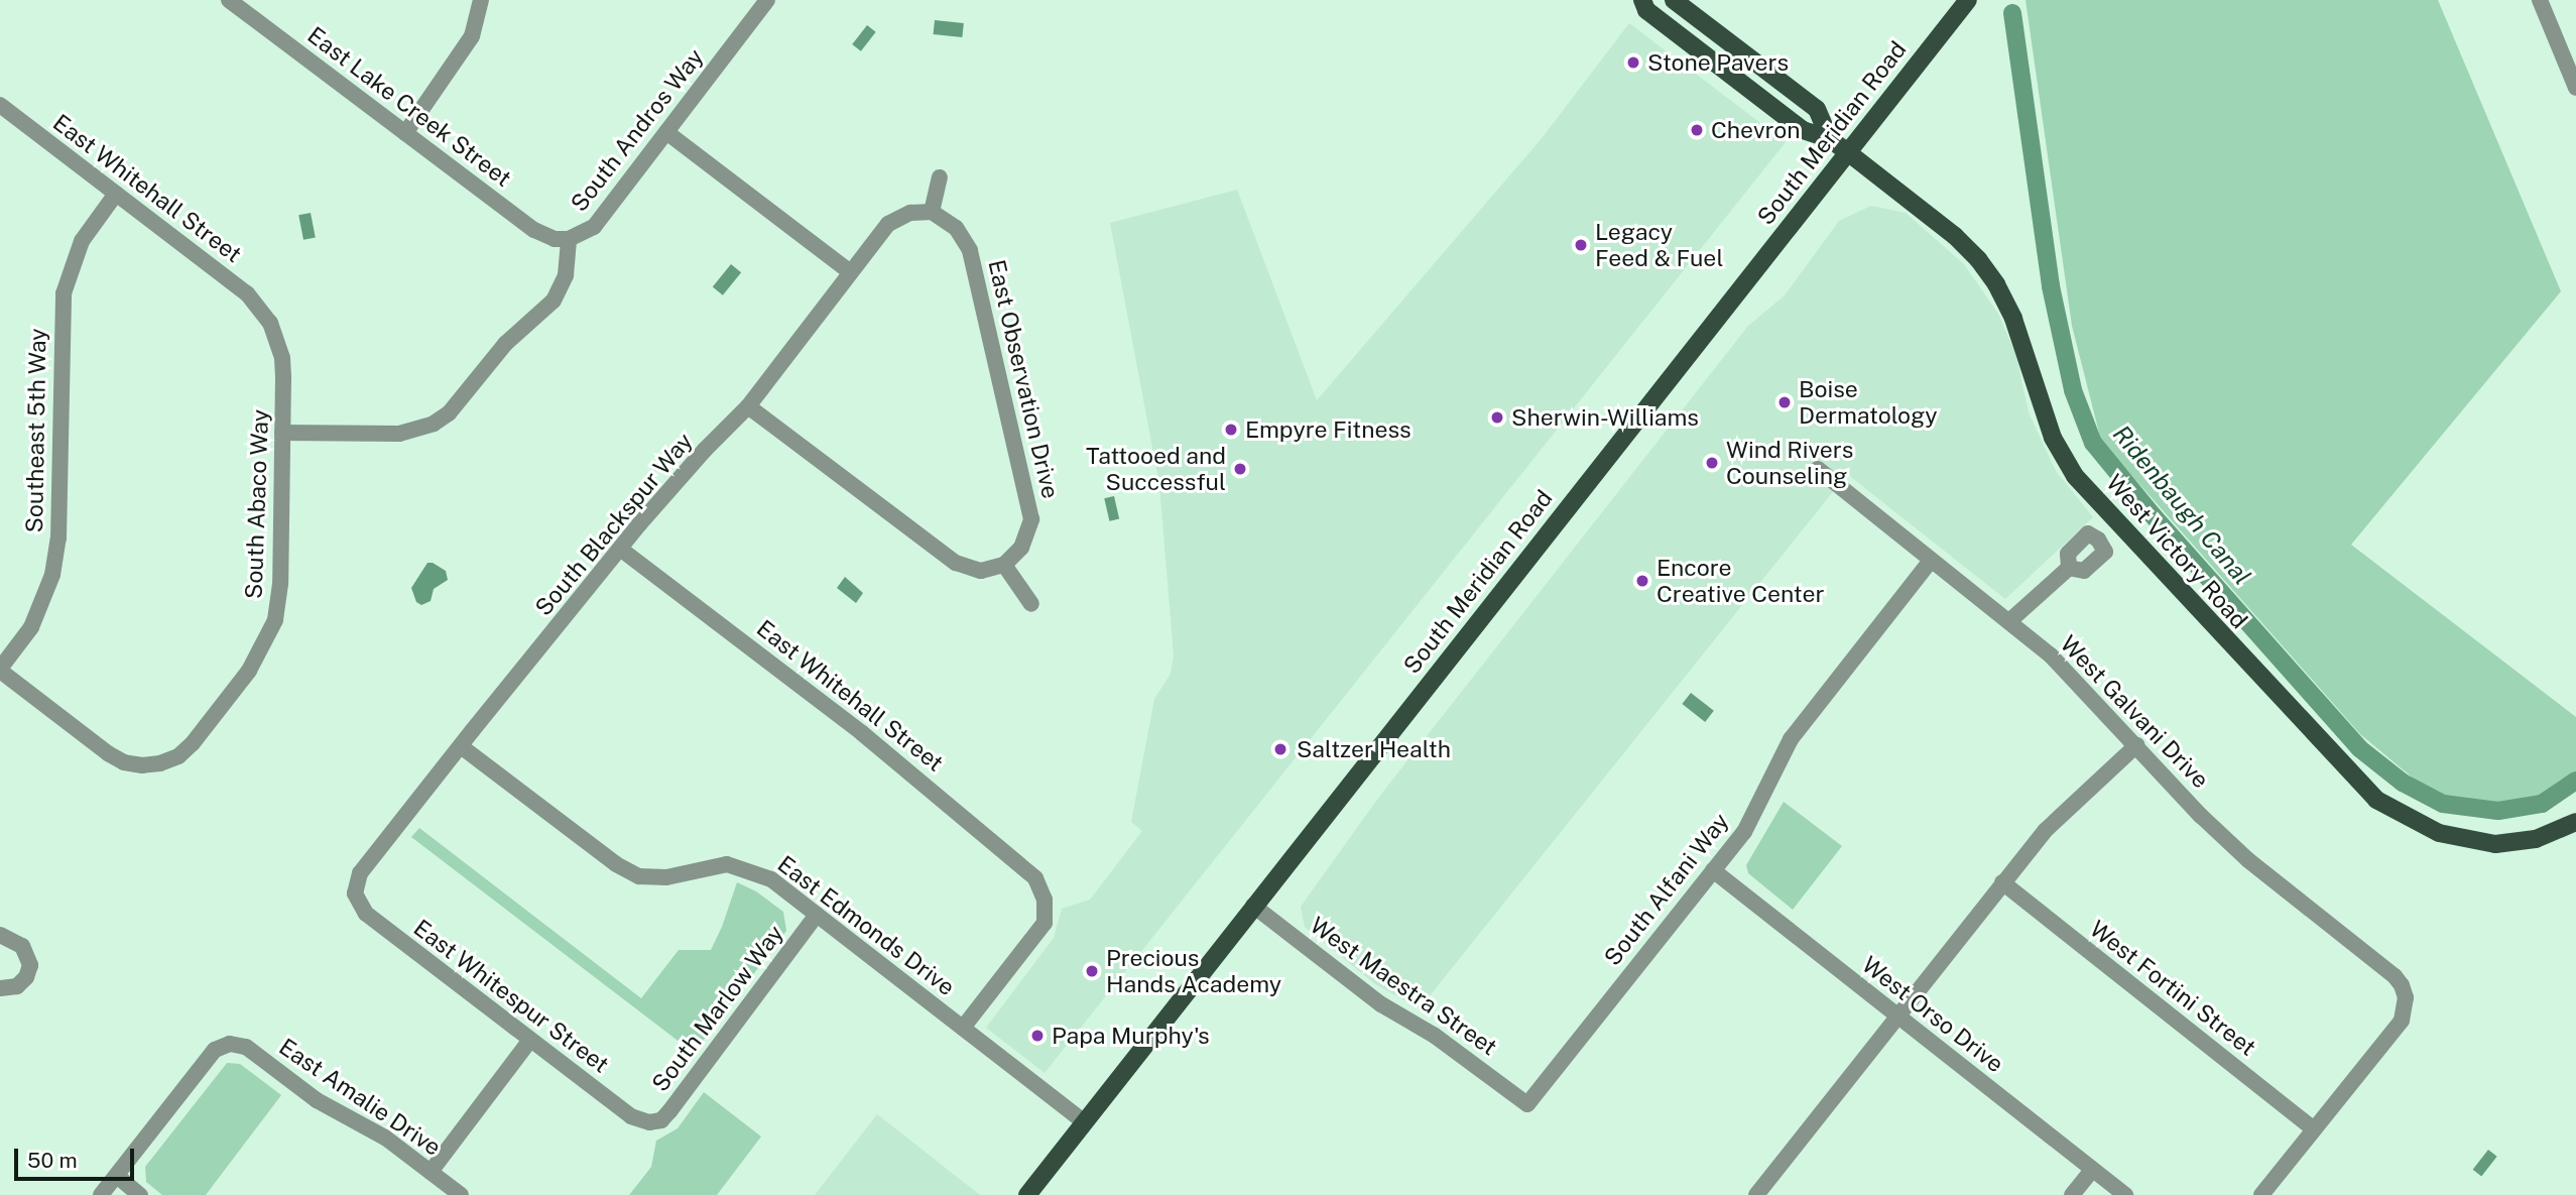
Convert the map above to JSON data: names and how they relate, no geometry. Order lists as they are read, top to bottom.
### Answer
{
  "streets": {
    "main road": ["South Meridian Road", "West Victory Road"],
    "street": [
      "East Lake Creek Street",
      "South Andros Way",
      "East Whitehall Street",
      "East Observation Drive",
      "Southeast 5th Way",
      "South Abaco Way",
      "South Blackspur Way",
      "West Galvani Drive",
      "South Alfani Way",
      "East Edmonds Drive",
      "West Maestra Street",
      "West Fortini Street",
      "East Whitespur Street",
      "South Marlow Way",
      "West Orso Drive",
      "East Amalie Drive"
    ]
  },
  "crossings": [
    ["East Lake Creek Street", "South Andros Way"],
    ["South Andros Way", "South Abaco Way"],
    ["South Meridian Road", "West Victory Road"],
    ["South Meridian Road", "East Edmonds Drive"],
    ["South Meridian Road", "West Maestra Street"],
    ["East Whitehall Street", "Southeast 5th Way"],
    ["East Whitehall Street", "South Abaco Way"],
    ["East Whitehall Street", "South Blackspur Way"],
    ["East Whitehall Street", "East Edmonds Drive"],
    ["East Observation Drive", "South Blackspur Way"],
    ["Southeast 5th Way", "South Abaco Way"],
    ["South Blackspur Way", "East Edmonds Drive"],
    ["South Blackspur Way", "East Whitespur Street"],
    ["West Galvani Drive", "South Alfani Way"],
    ["West Galvani Drive", "West Fortini Street"],
    ["South Alfani Way", "West Maestra Street"],
    ["South Alfani Way", "West Orso Drive"],
    ["East Edmonds Drive", "South Marlow Way"],
    ["East Whitespur Street", "South Marlow Way"]
  ],
  "water": ["Ridenbaugh Canal"],
  "places": [
    "Stone Pavers",
    "Chevron",
    "Legacy Feed & Fuel",
    "Boise Dermatology",
    "Sherwin-Williams",
    "Empyre Fitness",
    "Wind Rivers Counseling",
    "Tattooed and Successful",
    "Encore Creative Center",
    "Saltzer Health",
    "Precious Hands Academy",
    "Papa Murphy's"
  ],
  "scale_bar": "50 m"
}
